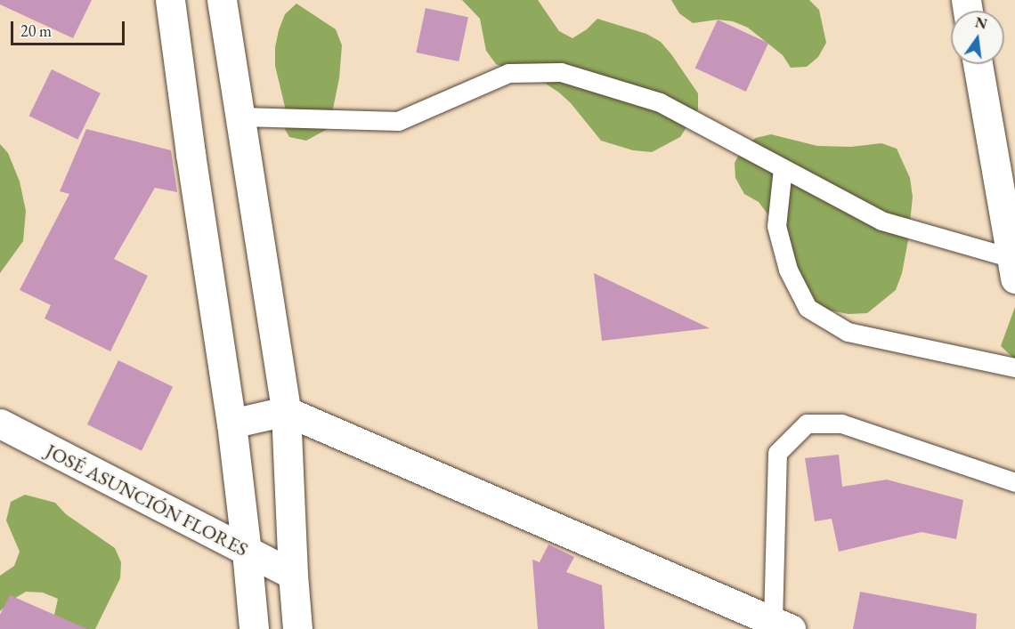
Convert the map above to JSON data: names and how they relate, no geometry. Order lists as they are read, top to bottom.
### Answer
{
  "streets": {
    "street": ["JOSÉ ASUNCIÓN FLORES"]
  },
  "scale_bar": "20 m",
  "north": "top"
}
